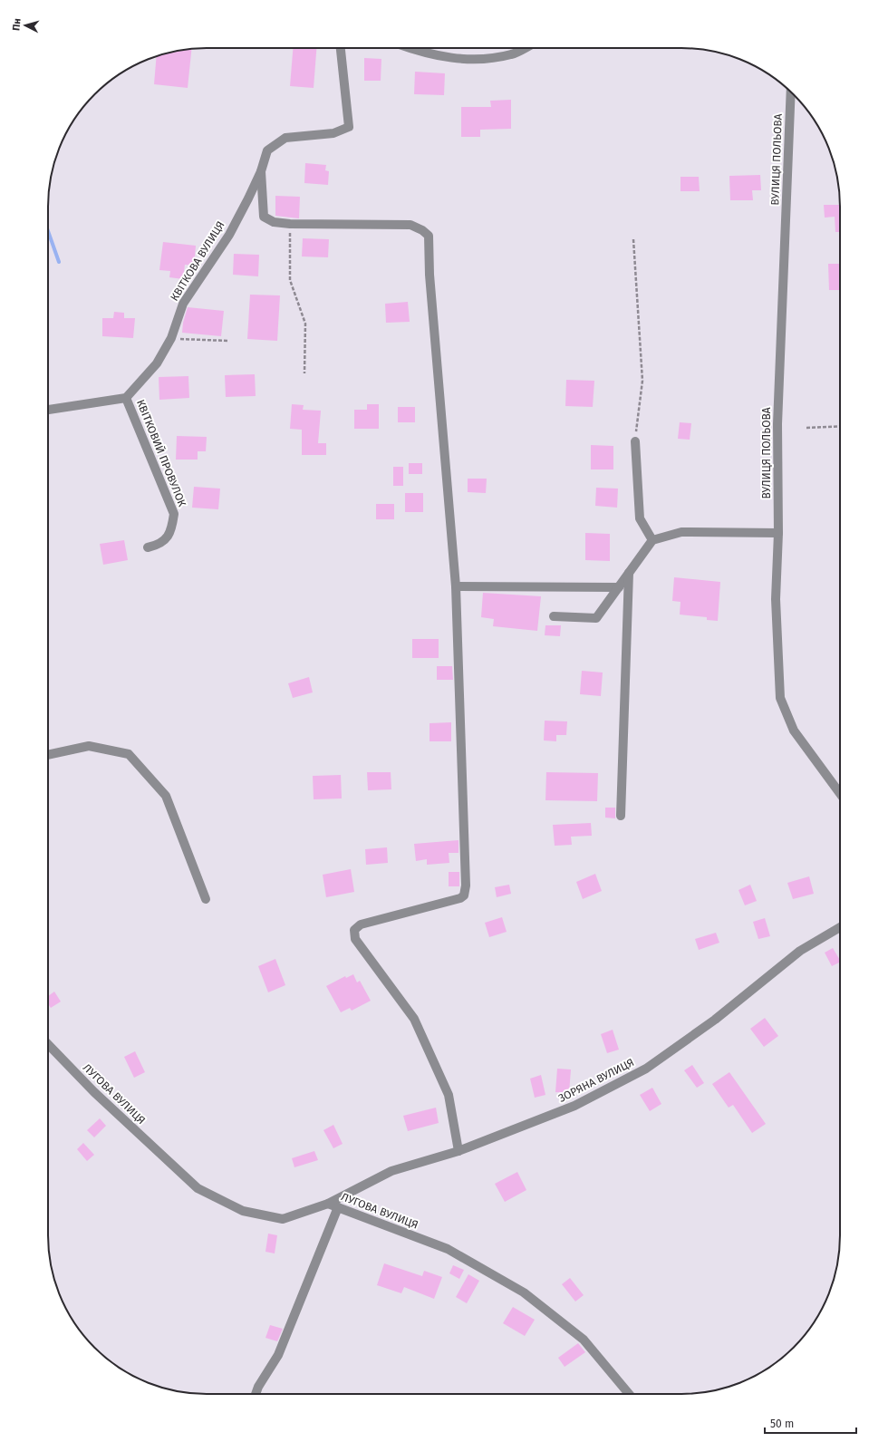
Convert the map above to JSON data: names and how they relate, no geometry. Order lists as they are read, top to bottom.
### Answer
{
  "streets": {
    "street": [
      "ВУЛИЦЯ ПОЛЬОВА",
      "КВІТКОВА ВУЛИЦЯ",
      "КВІТКОВИЙ ПРОВУЛОК",
      "ЗОРЯНА ВУЛИЦЯ",
      "ЛУГОВА ВУЛИЦЯ"
    ]
  },
  "crossings": [
    ["КВІТКОВА ВУЛИЦЯ", "КВІТКОВИЙ ПРОВУЛОК"],
    ["ЗОРЯНА ВУЛИЦЯ", "ЛУГОВА ВУЛИЦЯ"]
  ],
  "scale_bar": "50 m",
  "north": "left"
}
